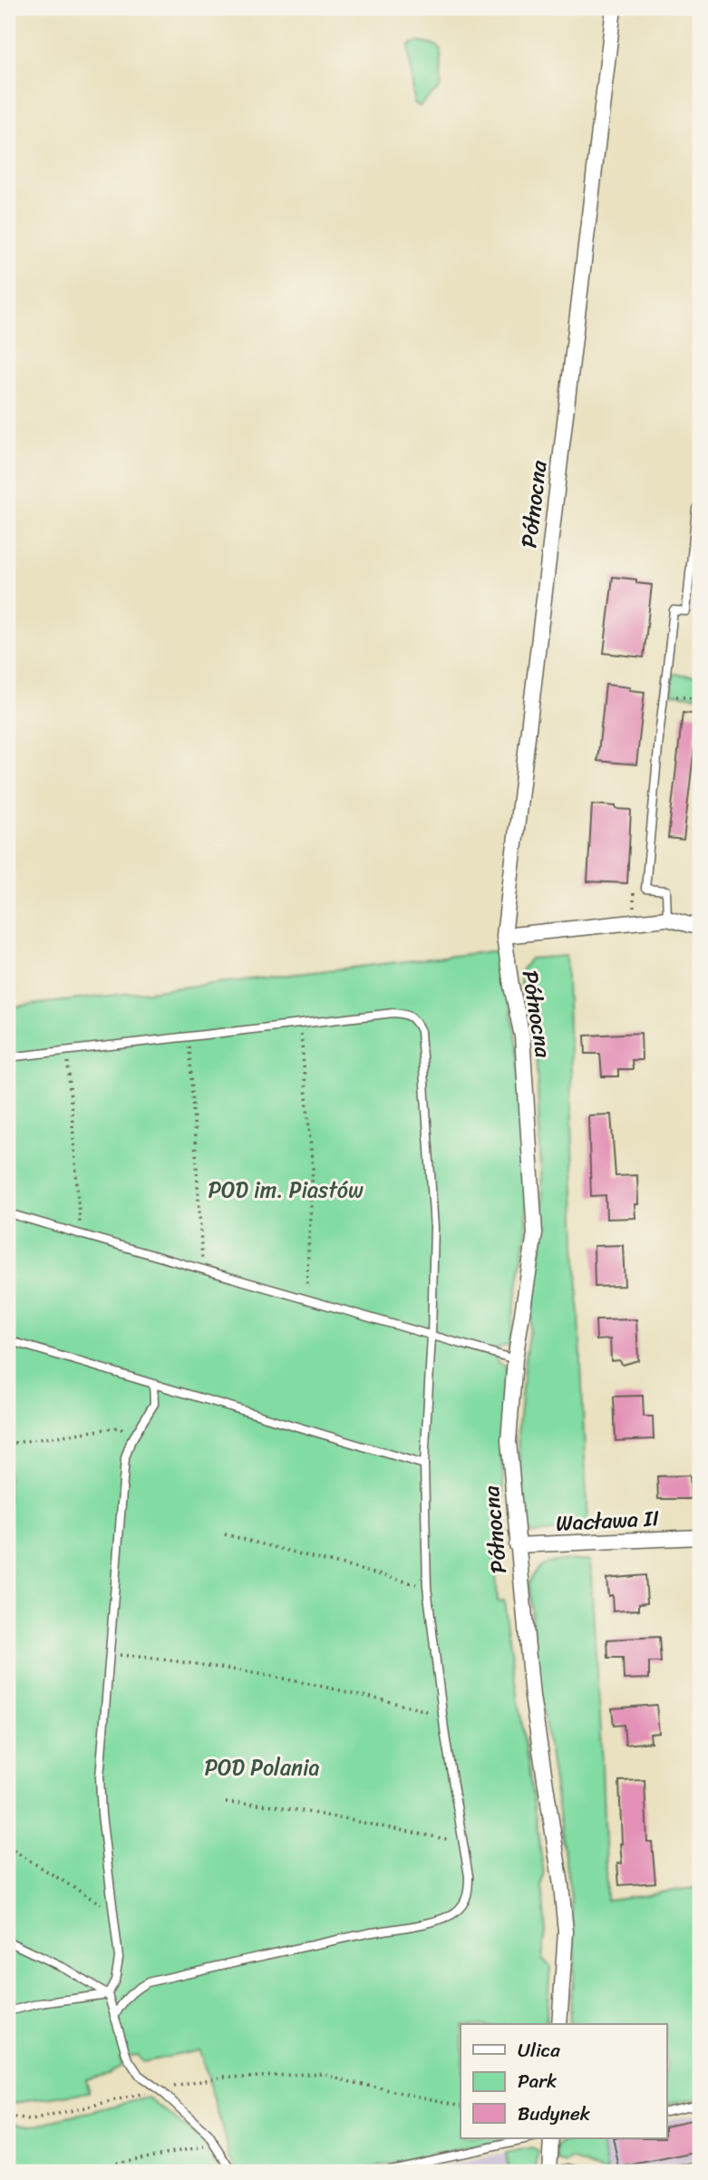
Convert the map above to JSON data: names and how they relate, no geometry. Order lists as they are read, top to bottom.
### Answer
{
  "streets": {
    "street": ["Północna", "Wacława II"]
  },
  "crossings": [
    ["Północna", "Wacława II"]
  ],
  "parks": ["POD im. Piastów", "POD Polania"],
  "legend": ["Ulica", "Park", "Budynek"]
}
